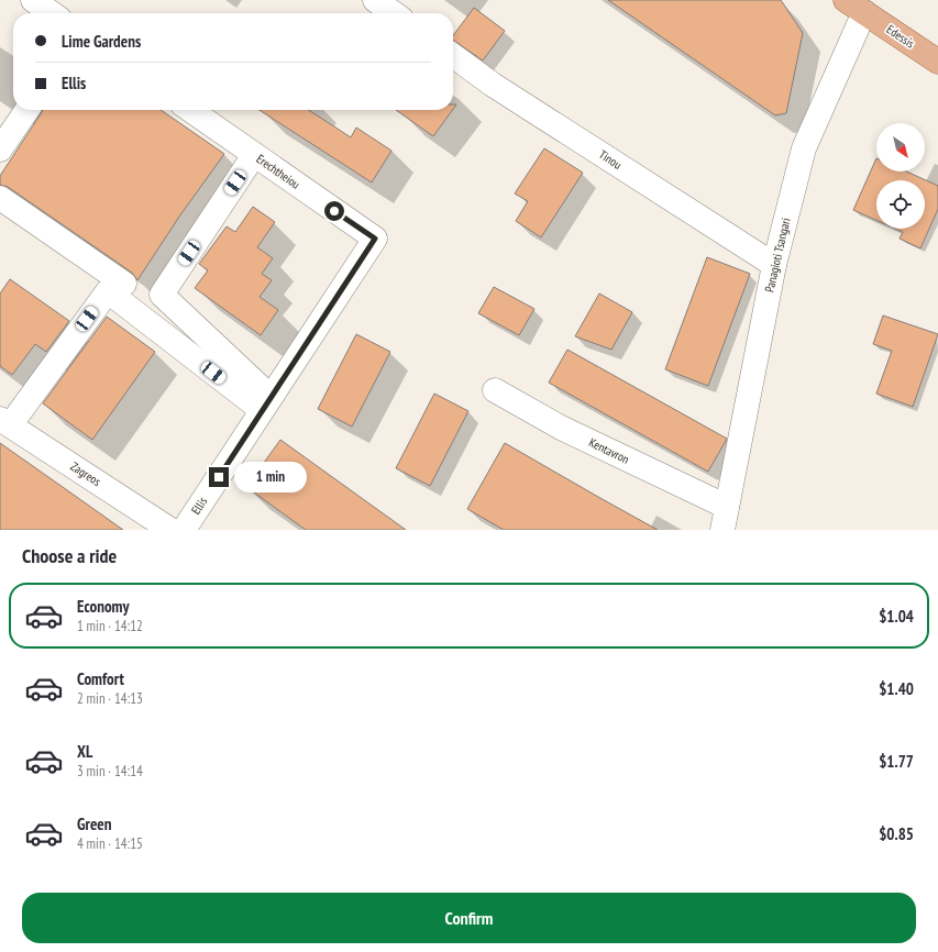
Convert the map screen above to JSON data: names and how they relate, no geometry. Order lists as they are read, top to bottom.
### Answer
{
  "streets": {
    "main road": ["Edessis"],
    "street": [
      "Tinou",
      "Erechtheiou",
      "Panagioti Tsangari",
      "Kentavron",
      "Zagreos",
      "Ellis"
    ]
  },
  "crossings": [
    ["Edessis", "Panagioti Tsangari"],
    ["Tinou", "Panagioti Tsangari"],
    ["Erechtheiou", "Ellis"],
    ["Panagioti Tsangari", "Kentavron"]
  ],
  "north": "bottom right",
  "page": {
    "banner": ["Lime Gardens", "Ellis"],
    "bubble": "1 min",
    "heading": "Choose a ride",
    "list": [
      {
        "name": "Economy",
        "note": "1 min · 14:12",
        "value": "$1.04"
      },
      {
        "name": "Comfort",
        "note": "2 min · 14:13",
        "value": "$1.40"
      },
      {
        "name": "XL",
        "note": "3 min · 14:14",
        "value": "$1.77"
      },
      {
        "name": "Green",
        "note": "4 min · 14:15",
        "value": "$0.85"
      }
    ],
    "buttons": "Confirm"
  }
}
